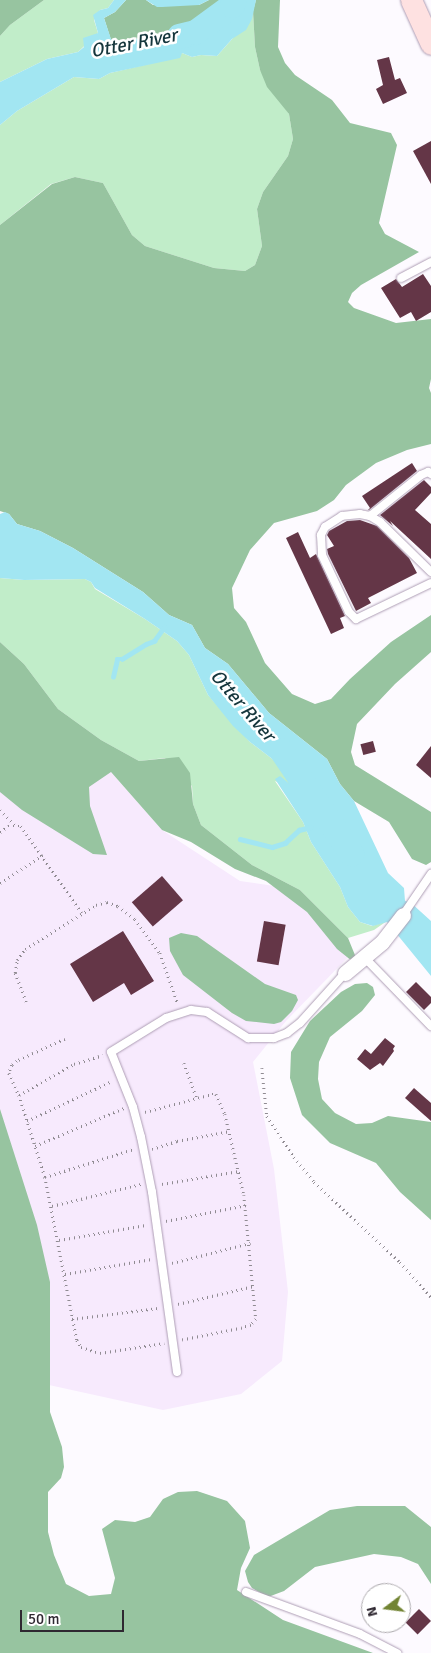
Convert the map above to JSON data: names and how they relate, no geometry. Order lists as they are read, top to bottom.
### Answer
{
  "water": ["Otter River"],
  "scale_bar": "50 m",
  "north": "left"
}
